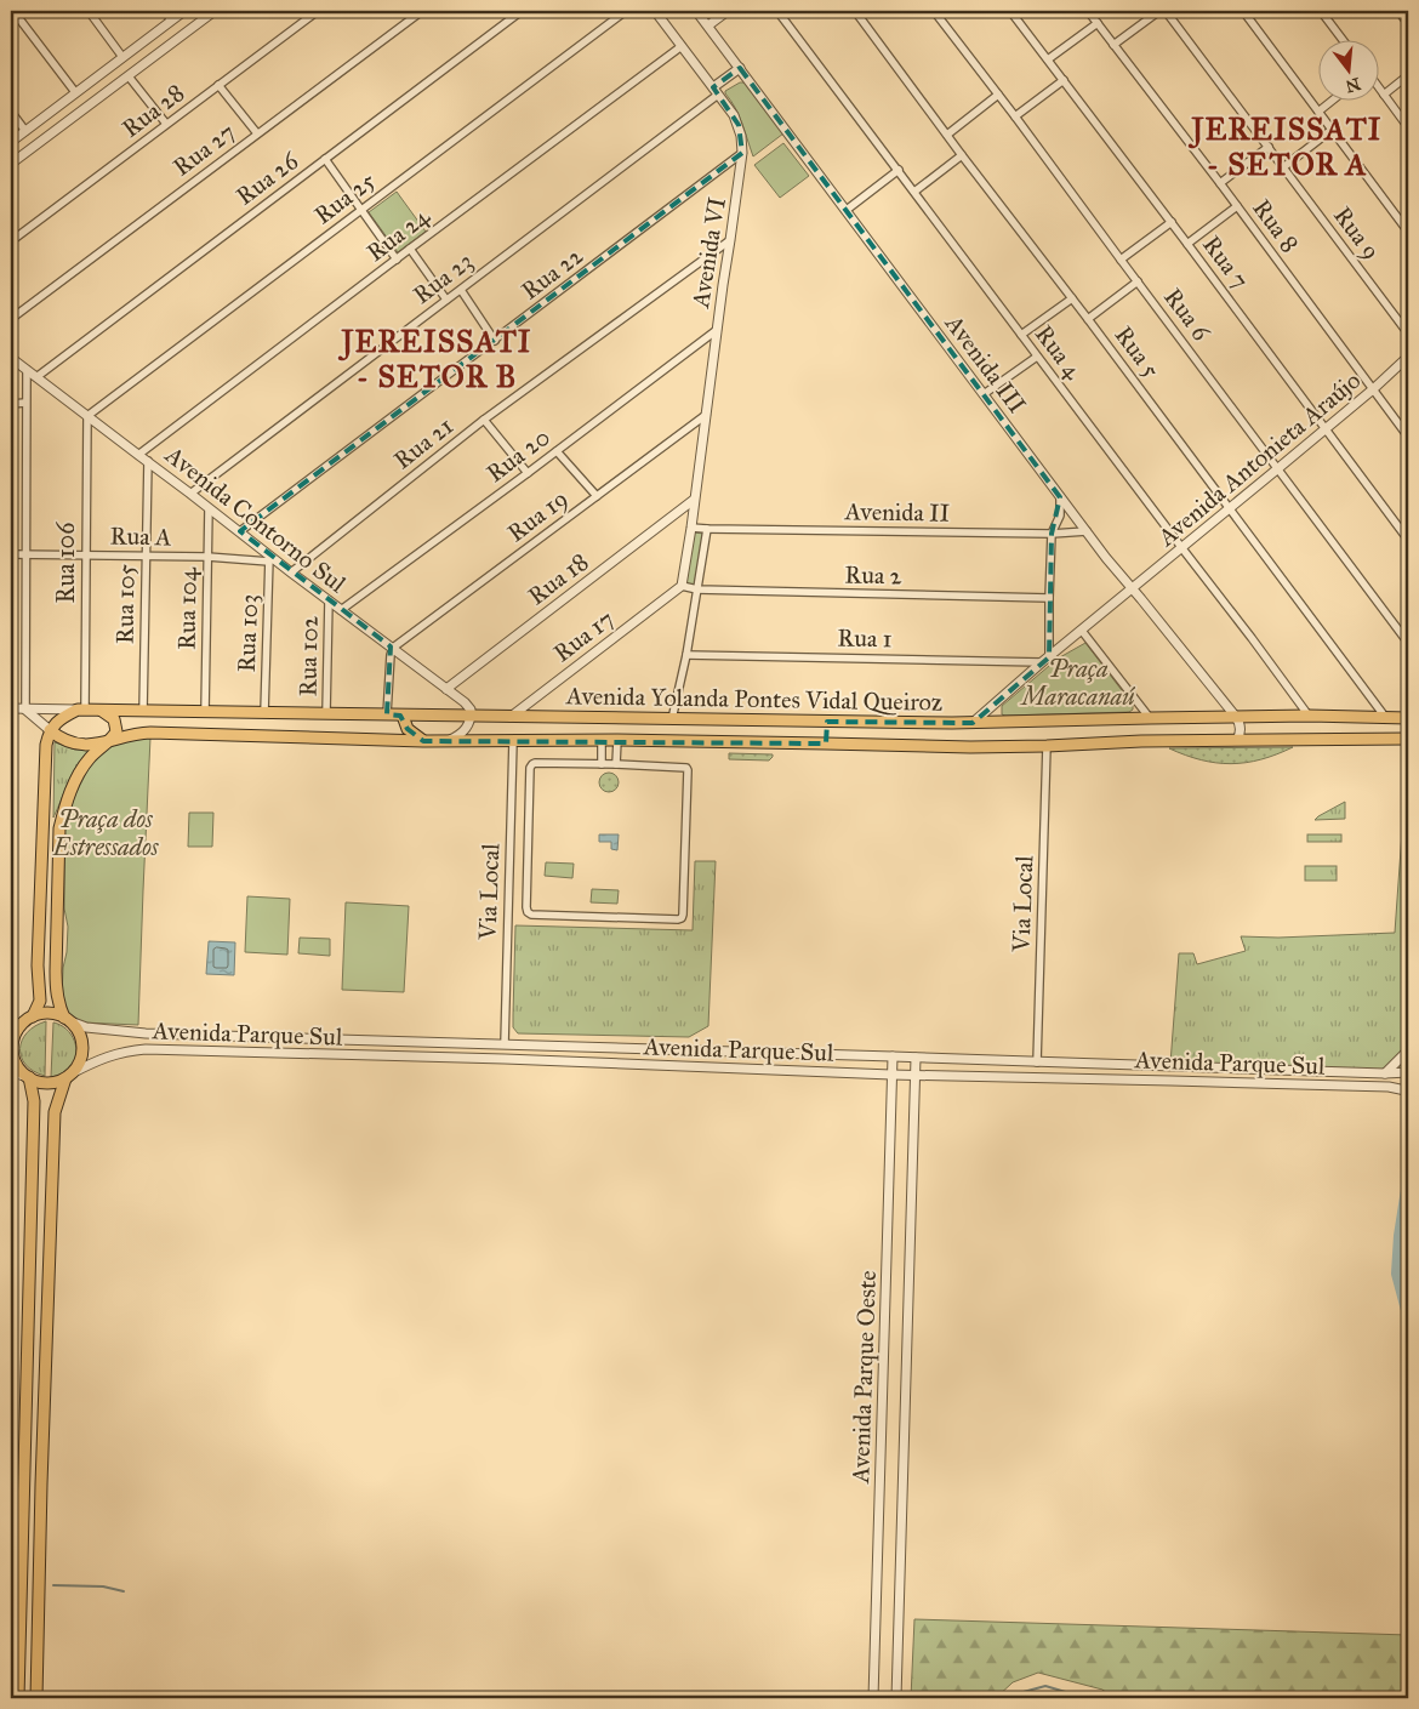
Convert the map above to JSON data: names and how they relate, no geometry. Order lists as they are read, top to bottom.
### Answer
{
  "streets": {
    "main road": ["Avenida Yolanda Pontes Vidal Queiroz"],
    "street": [
      "Rua 28",
      "Rua 27",
      "Rua 26",
      "Rua 25",
      "Rua 8",
      "Rua 9",
      "Rua 24",
      "Avenida VI",
      "Rua 7",
      "Rua 22",
      "Rua 23",
      "Rua 6",
      "Rua 4",
      "Rua 5",
      "Avenida III",
      "Rua 21",
      "Rua 20",
      "Avenida Antonieta Araújo",
      "Avenida II",
      "Rua 19",
      "Avenida Contorno Sul",
      "Rua A",
      "Rua 106",
      "Rua 2",
      "Rua 18",
      "Rua 105",
      "Rua 104",
      "Rua 103",
      "Rua 17",
      "Rua 1",
      "Rua 102",
      "Via Local",
      "Avenida Parque Sul",
      "Avenida Parque Oeste"
    ]
  },
  "crossings": [
    ["Rua 26", "Avenida Contorno Sul"],
    ["Rua 25", "Avenida Contorno Sul"],
    ["Rua 25", "Rua 106"],
    ["Rua 8", "Avenida Antonieta Araújo"],
    ["Rua 24", "Avenida VI"],
    ["Rua 24", "Avenida Contorno Sul"],
    ["Avenida VI", "Rua 22"],
    ["Avenida VI", "Rua 23"],
    ["Avenida VI", "Rua 21"],
    ["Avenida VI", "Rua 20"],
    ["Avenida VI", "Avenida II"],
    ["Avenida VI", "Rua 19"],
    ["Avenida VI", "Rua 2"],
    ["Avenida VI", "Rua 18"],
    ["Avenida VI", "Rua 17"],
    ["Rua 7", "Avenida Antonieta Araújo"],
    ["Rua 22", "Avenida Contorno Sul"],
    ["Rua 23", "Avenida Contorno Sul"],
    ["Rua 6", "Avenida Antonieta Araújo"],
    ["Rua 4", "Avenida Antonieta Araújo"],
    ["Rua 4", "Avenida Yolanda Pontes Vidal Queiroz"],
    ["Rua 5", "Avenida Antonieta Araújo"],
    ["Rua 5", "Avenida Yolanda Pontes Vidal Queiroz"],
    ["Avenida III", "Avenida Antonieta Araújo"],
    ["Avenida III", "Avenida II"],
    ["Avenida III", "Avenida Yolanda Pontes Vidal Queiroz"],
    ["Rua 21", "Avenida Contorno Sul"],
    ["Rua 20", "Avenida Contorno Sul"],
    ["Avenida Antonieta Araújo", "Rua 1"],
    ["Avenida Antonieta Araújo", "Avenida Yolanda Pontes Vidal Queiroz"],
    ["Rua 19", "Avenida Contorno Sul"],
    ["Avenida Contorno Sul", "Rua A"],
    ["Avenida Contorno Sul", "Rua 106"],
    ["Avenida Contorno Sul", "Rua 18"],
    ["Avenida Contorno Sul", "Rua 105"],
    ["Avenida Contorno Sul", "Rua 104"],
    ["Avenida Contorno Sul", "Rua 103"],
    ["Avenida Contorno Sul", "Rua 102"],
    ["Avenida Contorno Sul", "Avenida Yolanda Pontes Vidal Queiroz"],
    ["Rua A", "Rua 106"],
    ["Rua A", "Rua 105"],
    ["Rua A", "Rua 104"],
    ["Rua A", "Rua 103"],
    ["Rua 106", "Avenida Yolanda Pontes Vidal Queiroz"],
    ["Rua 2", "Rua 17"],
    ["Rua 105", "Avenida Yolanda Pontes Vidal Queiroz"],
    ["Rua 104", "Avenida Yolanda Pontes Vidal Queiroz"],
    ["Rua 103", "Avenida Yolanda Pontes Vidal Queiroz"],
    ["Rua 17", "Avenida Yolanda Pontes Vidal Queiroz"],
    ["Rua 102", "Avenida Yolanda Pontes Vidal Queiroz"],
    ["Avenida Yolanda Pontes Vidal Queiroz", "Via Local"],
    ["Via Local", "Avenida Parque Sul"],
    ["Avenida Parque Sul", "Avenida Parque Oeste"]
  ],
  "districts": ["JEREISSATI - SETOR A", "JEREISSATI - SETOR B"],
  "parks": ["Praça Maracanaú", "Praça dos Estressados"],
  "north": "bottom"
}
